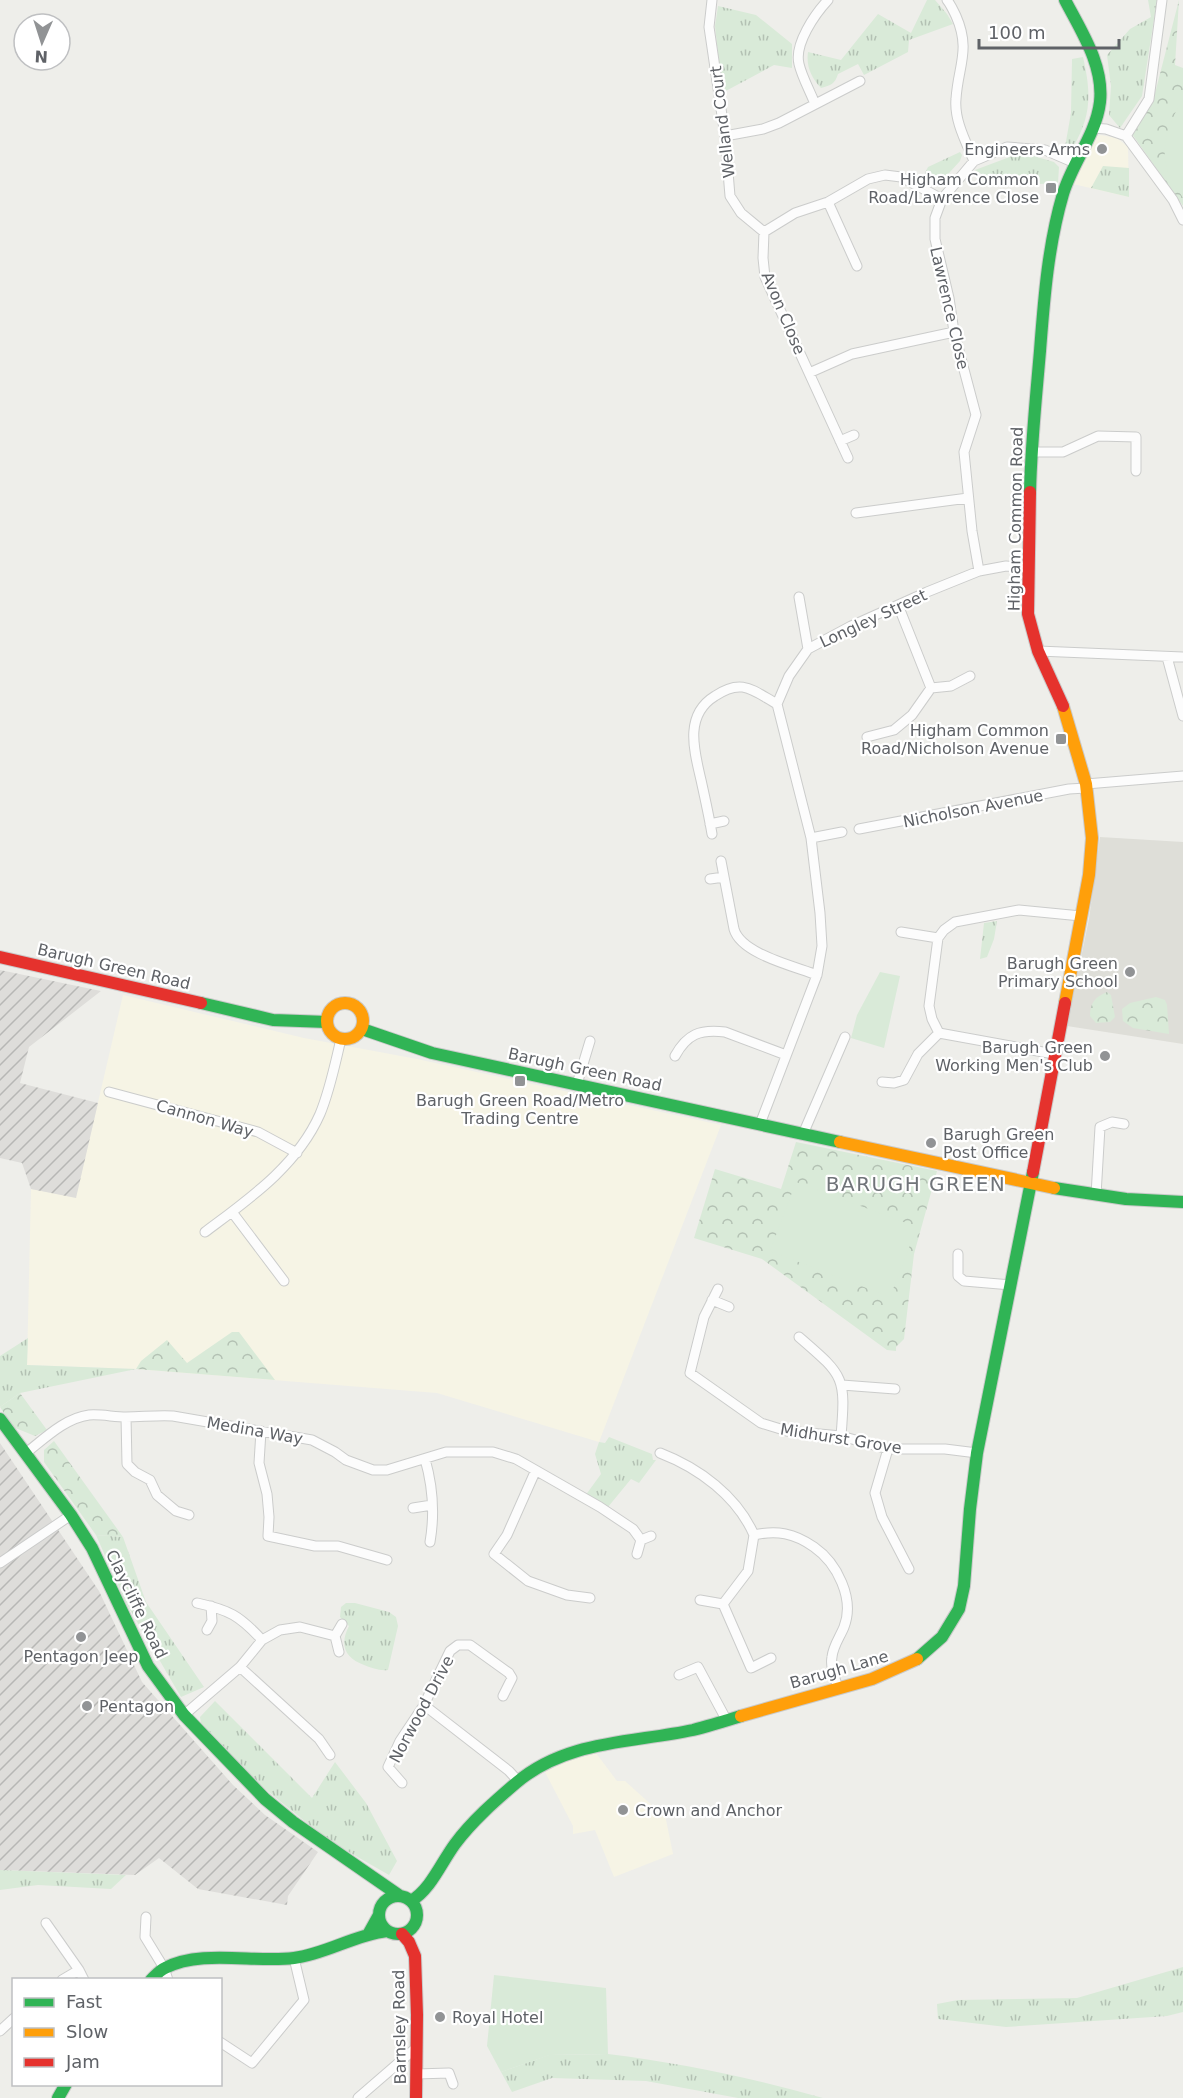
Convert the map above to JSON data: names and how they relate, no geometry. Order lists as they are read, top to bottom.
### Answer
{
  "streets": {
    "main road": [
      "Higham Common Road",
      "Barugh Green Road",
      "Claycliffe Road",
      "Barugh Lane",
      "Barnsley Road"
    ],
    "street": [
      "Welland Court",
      "Lawrence Close",
      "Avon Close",
      "Longley Street",
      "Nicholson Avenue",
      "Cannon Way",
      "Medina Way",
      "Midhurst Grove",
      "Norwood Drive"
    ]
  },
  "crossings": [
    ["Welland Court", "Avon Close"],
    ["Lawrence Close", "Higham Common Road"],
    ["Lawrence Close", "Longley Street"],
    ["Higham Common Road", "Longley Street"],
    ["Higham Common Road", "Nicholson Avenue"],
    ["Higham Common Road", "Barugh Green Road"],
    ["Higham Common Road", "Barugh Lane"],
    ["Barugh Green Road", "Barugh Lane"],
    ["Medina Way", "Claycliffe Road"],
    ["Midhurst Grove", "Barugh Lane"],
    ["Claycliffe Road", "Barugh Lane"],
    ["Claycliffe Road", "Barnsley Road"],
    ["Barugh Lane", "Barnsley Road"]
  ],
  "districts": ["BARUGH GREEN"],
  "places": {
    "other": [
      "Engineers Arms",
      "Barugh Green Primary School",
      "Barugh Green Working Men's Club",
      "Barugh Green Post Office",
      "Pentagon Jeep",
      "Pentagon",
      "Crown and Anchor",
      "Royal Hotel"
    ],
    "transit": ["Higham Common Road/Lawrence Close", "Higham Common Road/Nicholson Avenue", "Barugh Green Road/Metro Trading Centre"]
  },
  "legend": ["Fast", "Slow", "Jam"],
  "scale_bar": "100 m",
  "north": "bottom"
}
